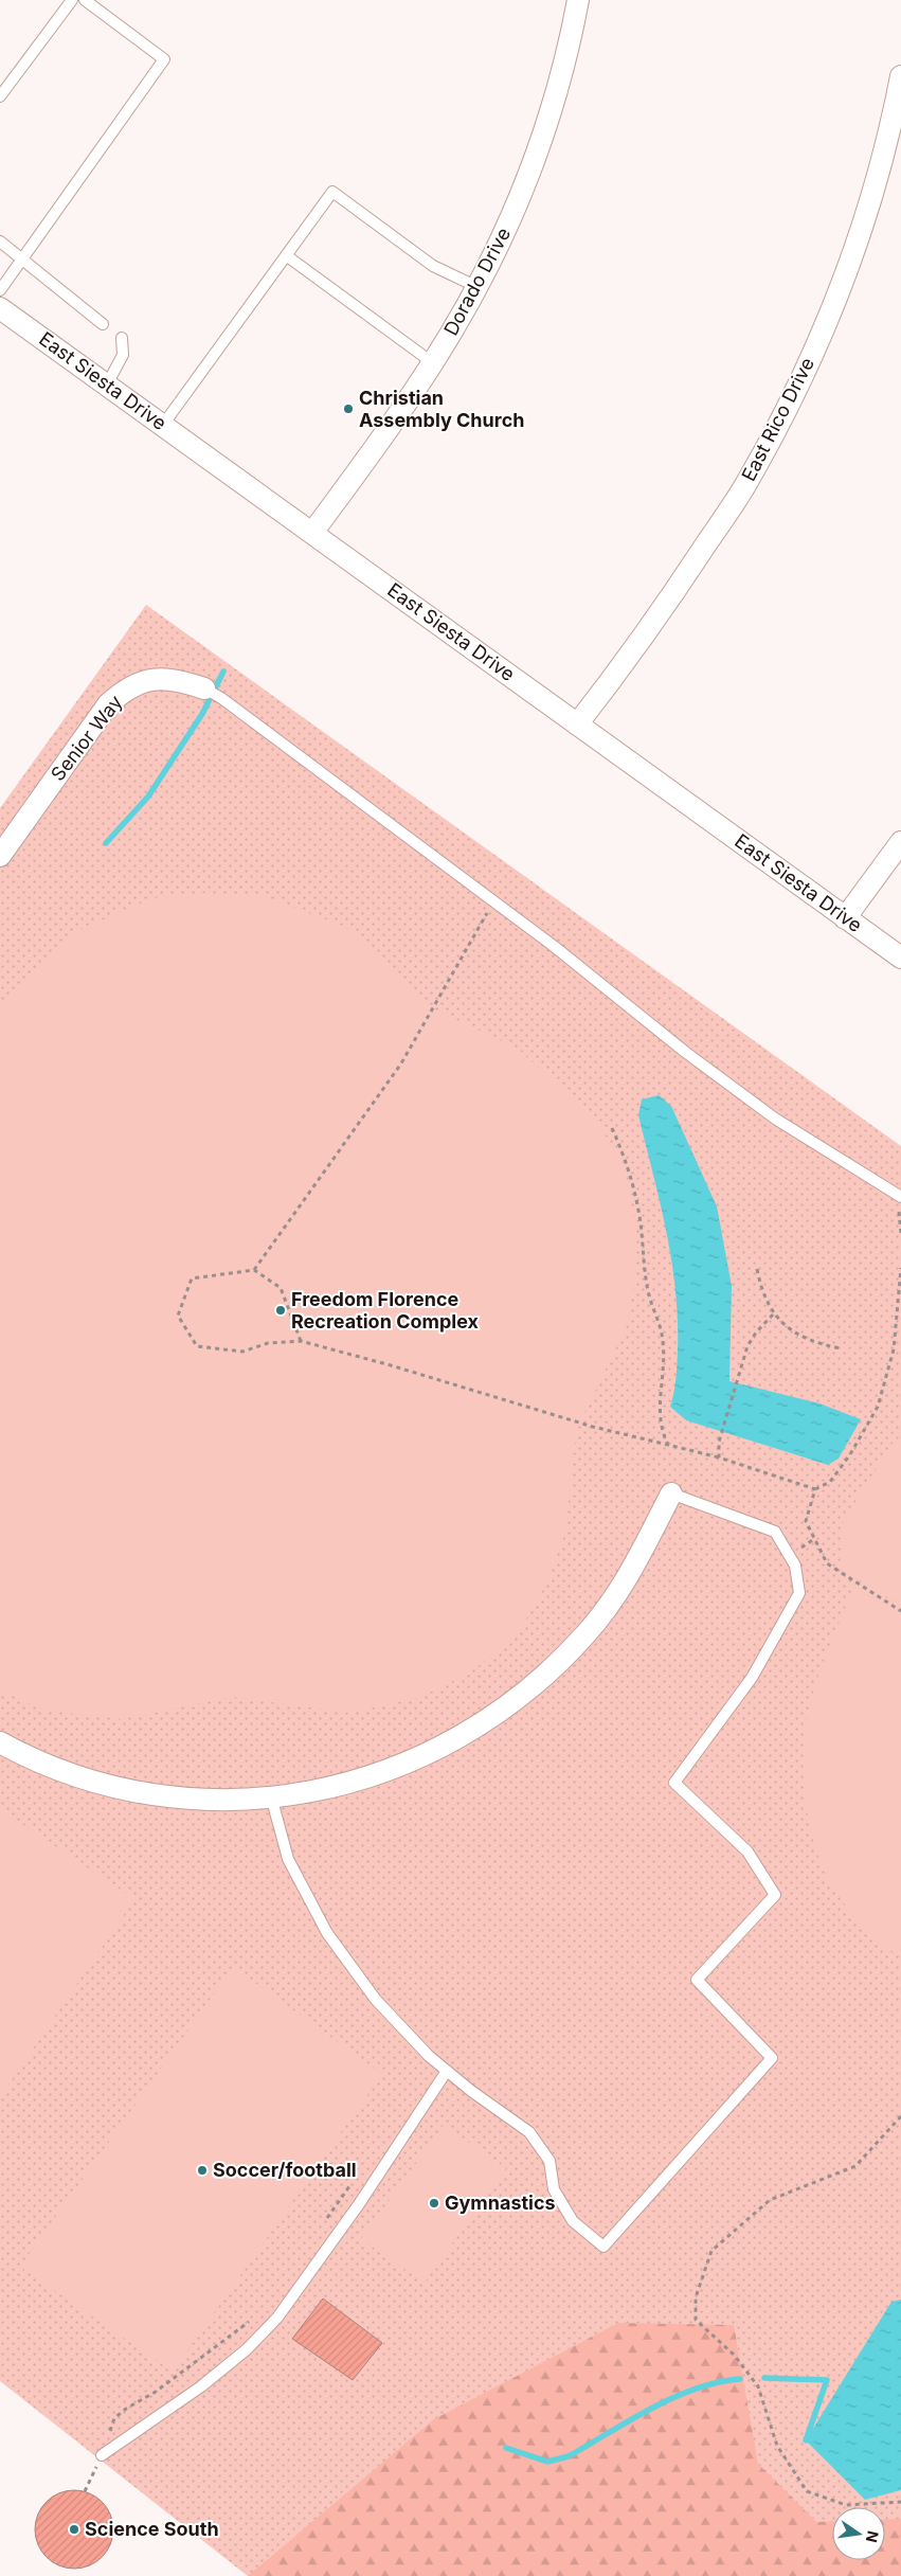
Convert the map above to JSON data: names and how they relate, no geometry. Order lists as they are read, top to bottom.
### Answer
{
  "streets": {
    "street": [
      "Dorado Drive",
      "East Siesta Drive",
      "East Rico Drive",
      "Senior Way"
    ]
  },
  "crossings": [
    ["Dorado Drive", "East Siesta Drive"],
    ["East Siesta Drive", "East Rico Drive"]
  ],
  "places": [
    "Christian Assembly Church",
    "Freedom Florence Recreation Complex",
    "Soccer/football",
    "Gymnastics",
    "Science South"
  ],
  "north": "right"
}
